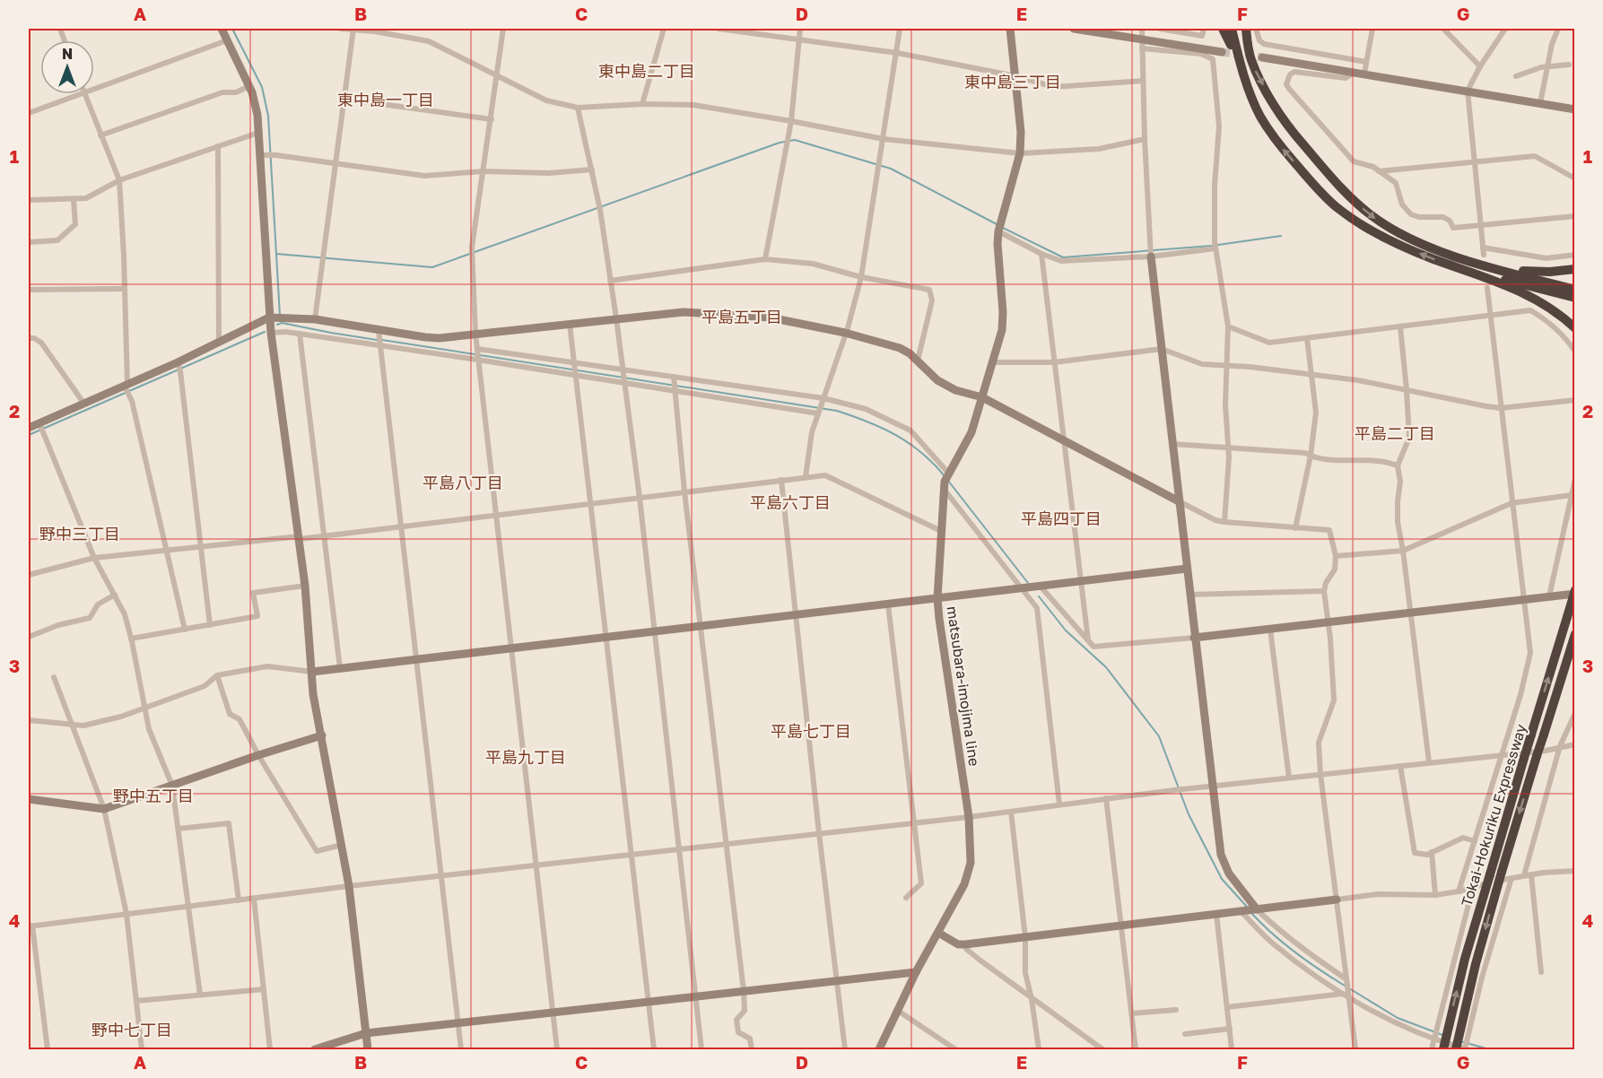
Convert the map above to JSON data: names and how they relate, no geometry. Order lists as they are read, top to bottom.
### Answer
{
  "streets": {
    "highway": ["Tokai-Hokuriku Expressway"],
    "street": ["matsubara-imojima line"]
  },
  "districts": [
    "東中島二丁目",
    "東中島三丁目",
    "東中島一丁目",
    "平島五丁目",
    "平島二丁目",
    "平島八丁目",
    "平島六丁目",
    "平島四丁目",
    "野中三丁目",
    "平島七丁目",
    "平島九丁目",
    "野中五丁目",
    "野中七丁目"
  ],
  "north": "top",
  "grid": {
    "columns": [
      "A",
      "B",
      "C",
      "D",
      "E",
      "F",
      "G"
    ],
    "rows": [
      "1",
      "2",
      "3",
      "4"
    ]
  }
}
